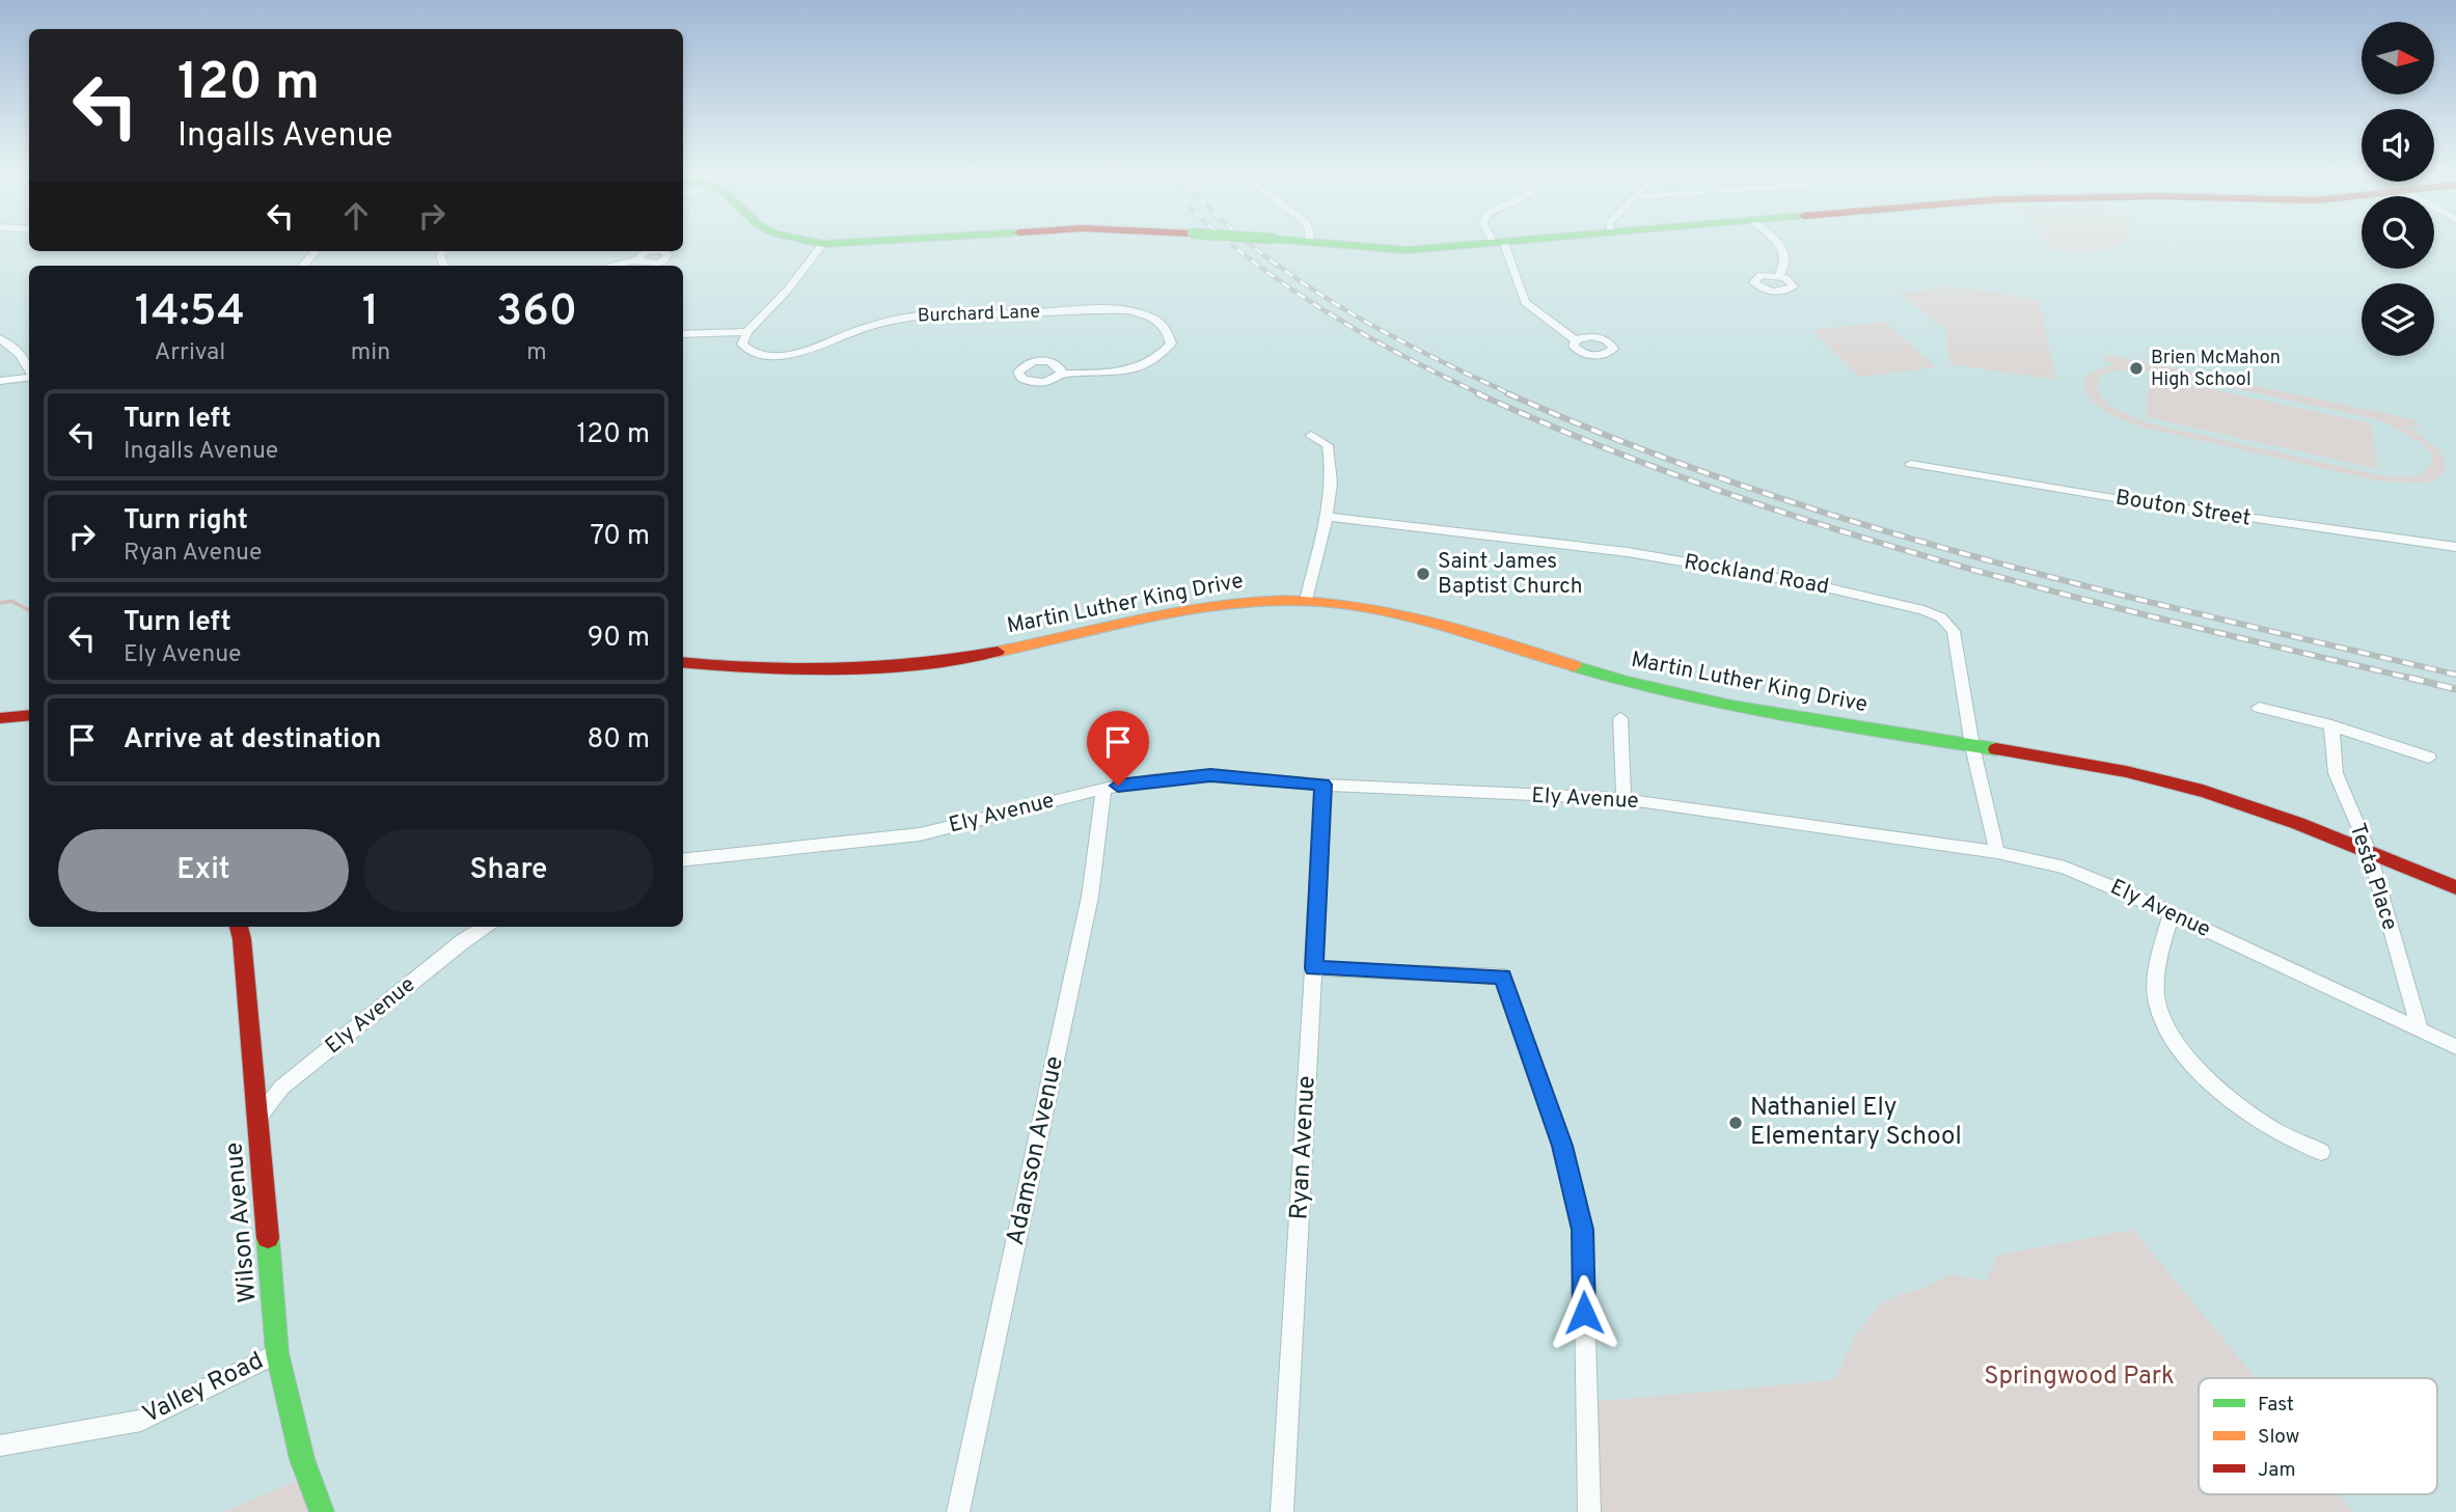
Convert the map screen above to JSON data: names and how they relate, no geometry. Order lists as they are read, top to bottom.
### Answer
{
  "streets": {
    "street": [
      "Burchard Lane",
      "Bouton Street",
      "Rockland Road",
      "Martin Luther King Drive",
      "Ely Avenue",
      "Testa Place",
      "Ryan Avenue",
      "Adamson Avenue",
      "Wilson Avenue",
      "Valley Road"
    ]
  },
  "crossings": [
    ["Rockland Road", "Martin Luther King Drive"],
    ["Rockland Road", "Ely Avenue"],
    ["Martin Luther King Drive", "Testa Place"],
    ["Ely Avenue", "Testa Place"],
    ["Ely Avenue", "Ryan Avenue"],
    ["Ely Avenue", "Adamson Avenue"],
    ["Ely Avenue", "Wilson Avenue"],
    ["Wilson Avenue", "Valley Road"]
  ],
  "parks": ["Springwood Park"],
  "places": ["Brien McMahon High School", "Saint James Baptist Church", "Nathaniel Ely Elementary School"],
  "legend": ["Fast", "Slow", "Jam"],
  "north": "right",
  "page": {
    "turn": ["120 m", "Ingalls Avenue"],
    "eta": [
      "14:54",
      "Arrival",
      "1",
      "min",
      "360",
      "m"
    ],
    "list": [
      {
        "name": "Turn left",
        "note": "Ingalls Avenue",
        "value": "120 m"
      },
      {
        "name": "Turn right",
        "note": "Ryan Avenue",
        "value": "70 m"
      },
      {
        "name": "Turn left",
        "note": "Ely Avenue",
        "value": "90 m"
      },
      {
        "name": "Arrive at destination",
        "value": "80 m"
      }
    ],
    "buttons": ["Exit", "Share"]
  }
}
